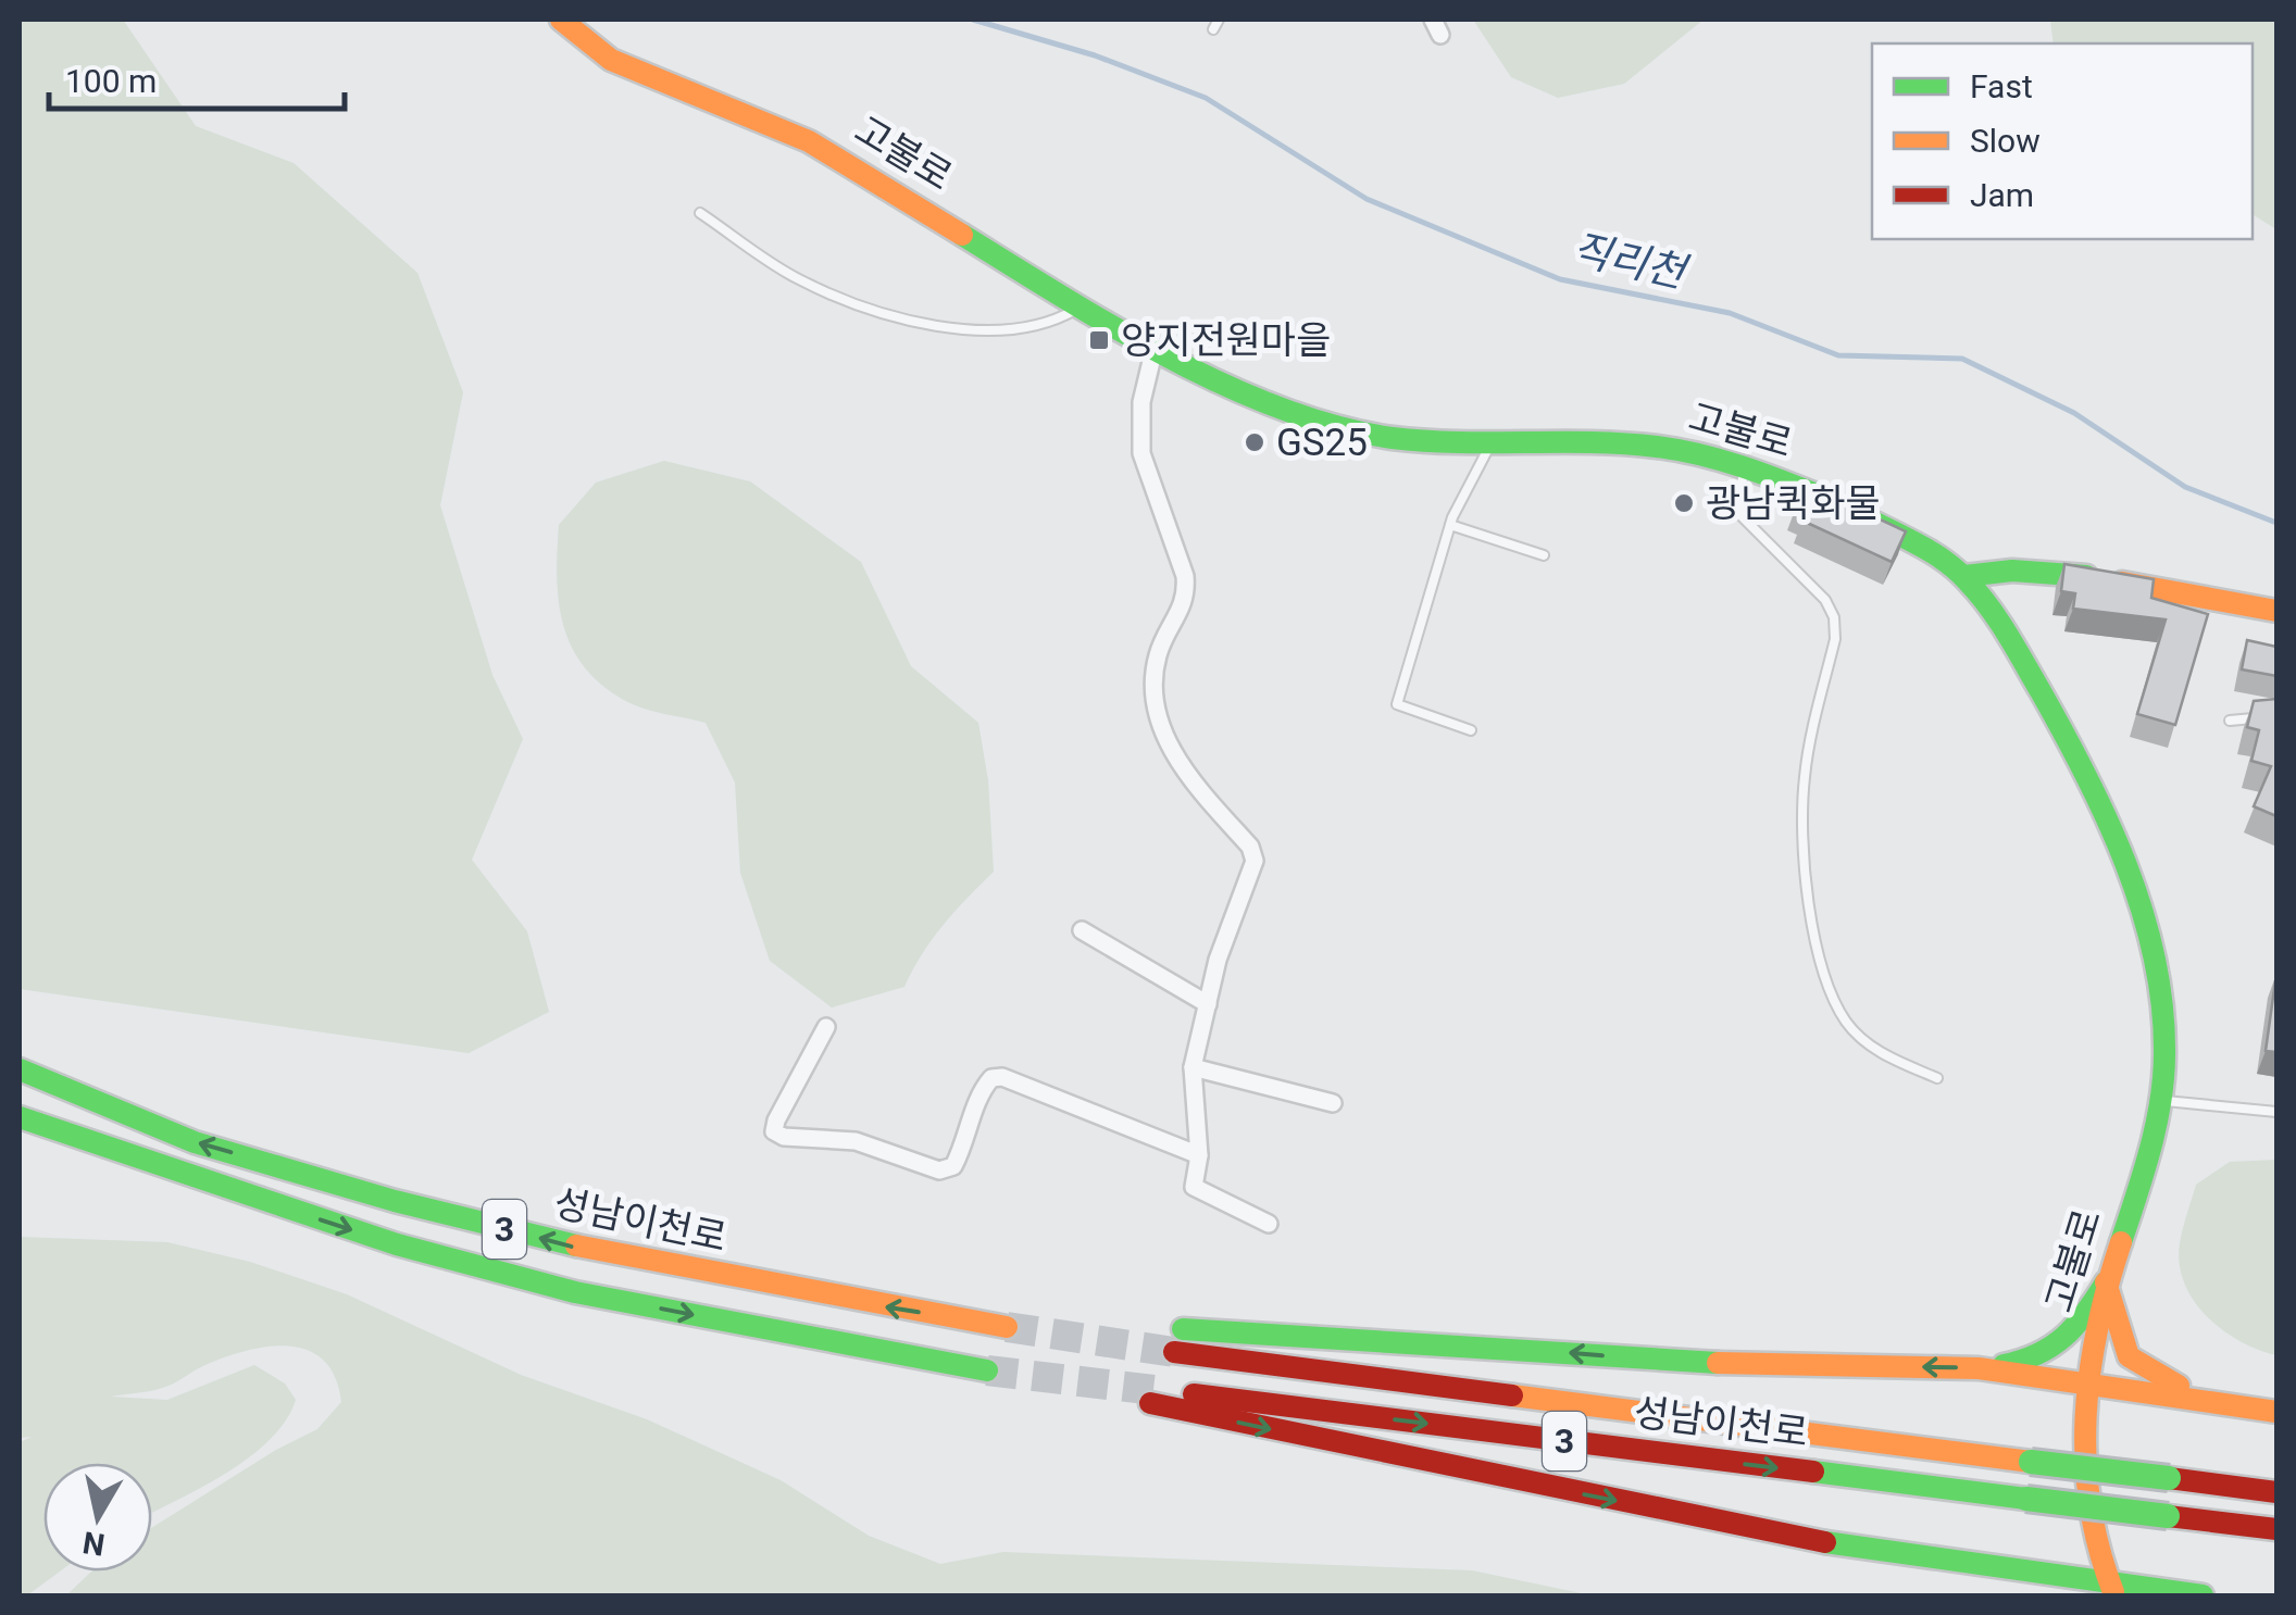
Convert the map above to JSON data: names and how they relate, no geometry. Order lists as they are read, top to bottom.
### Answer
{
  "streets": {
    "main road": ["고불로", "성남이천로", "3"]
  },
  "water": ["직리천"],
  "places": {
    "transit": ["양지전원마을"],
    "other": ["GS25", "광남퀵화물"]
  },
  "legend": ["Fast", "Slow", "Jam"],
  "scale_bar": "100 m",
  "north": "bottom"
}
